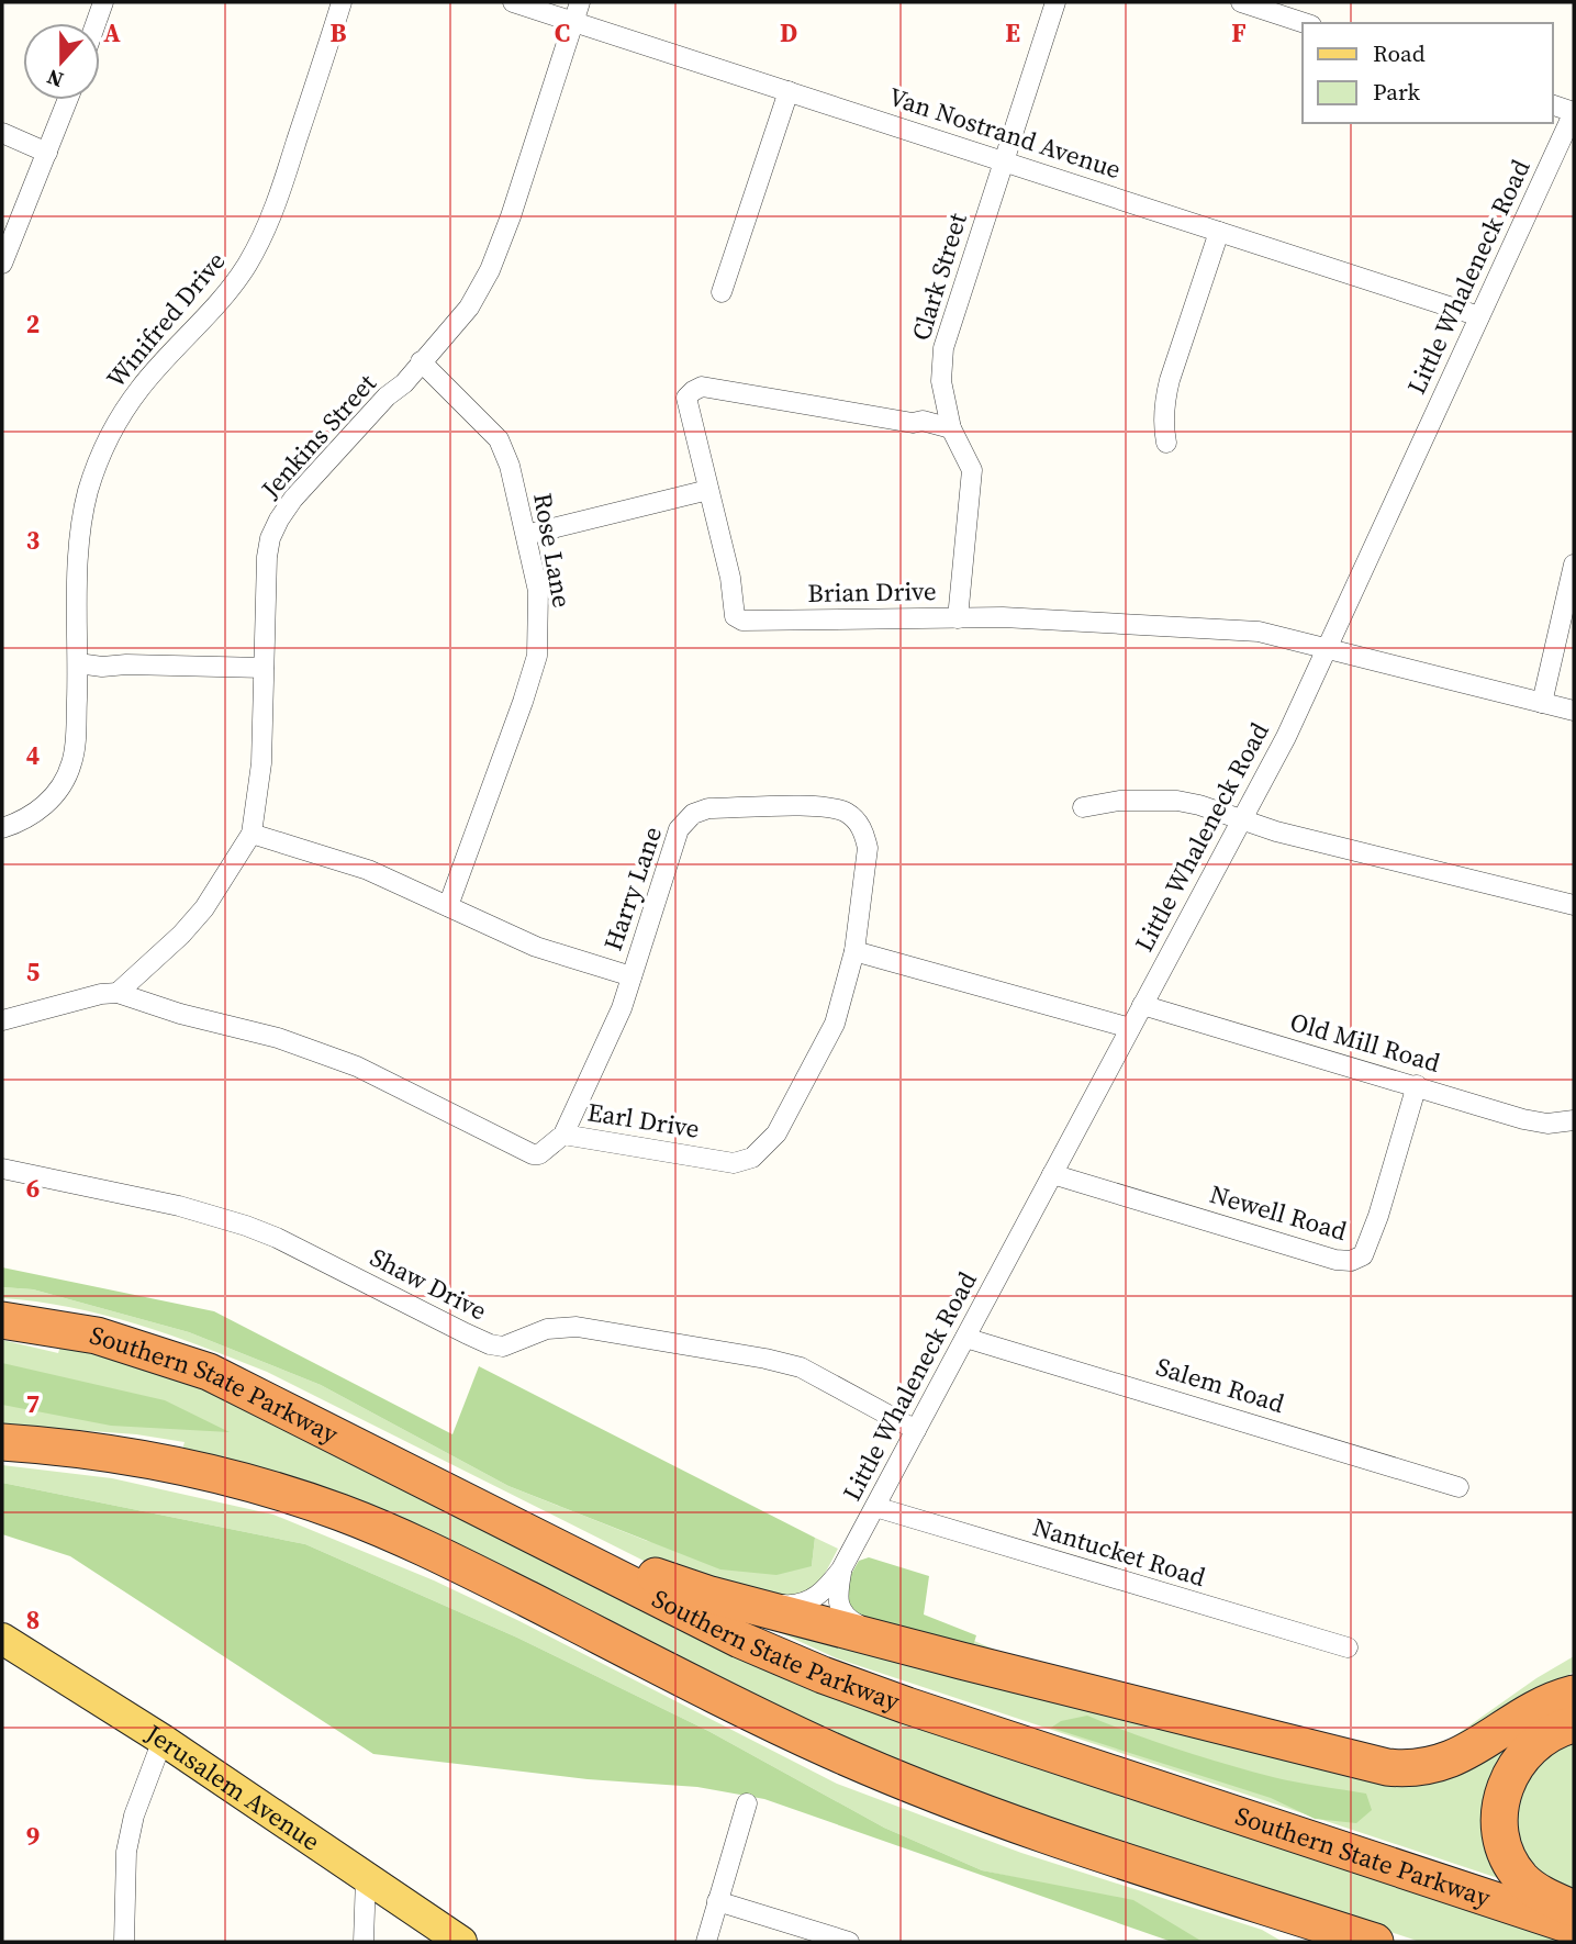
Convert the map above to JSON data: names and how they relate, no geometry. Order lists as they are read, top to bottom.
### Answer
{
  "streets": {
    "highway": ["Southern State Parkway"],
    "main road": ["Jerusalem Avenue"],
    "street": [
      "Van Nostrand Avenue",
      "Clark Street",
      "Little Whaleneck Road",
      "Winifred Drive",
      "Jenkins Street",
      "Rose Lane",
      "Brian Drive",
      "Harry Lane",
      "Old Mill Road",
      "Earl Drive",
      "Newell Road",
      "Shaw Drive",
      "Salem Road",
      "Nantucket Road"
    ]
  },
  "crossings": [
    ["Van Nostrand Avenue", "Clark Street"],
    ["Van Nostrand Avenue", "Little Whaleneck Road"],
    ["Van Nostrand Avenue", "Jenkins Street"],
    ["Clark Street", "Brian Drive"],
    ["Little Whaleneck Road", "Brian Drive"],
    ["Little Whaleneck Road", "Old Mill Road"],
    ["Little Whaleneck Road", "Newell Road"],
    ["Little Whaleneck Road", "Shaw Drive"],
    ["Little Whaleneck Road", "Salem Road"],
    ["Little Whaleneck Road", "Nantucket Road"],
    ["Jenkins Street", "Rose Lane"],
    ["Jenkins Street", "Earl Drive"],
    ["Harry Lane", "Earl Drive"],
    ["Old Mill Road", "Newell Road"]
  ],
  "legend": ["Road", "Park"],
  "north": "bottom",
  "grid": {
    "columns": [
      "A",
      "B",
      "C",
      "D",
      "E",
      "F"
    ],
    "rows": [
      "2",
      "3",
      "4",
      "5",
      "6",
      "7",
      "8",
      "9"
    ]
  }
}
